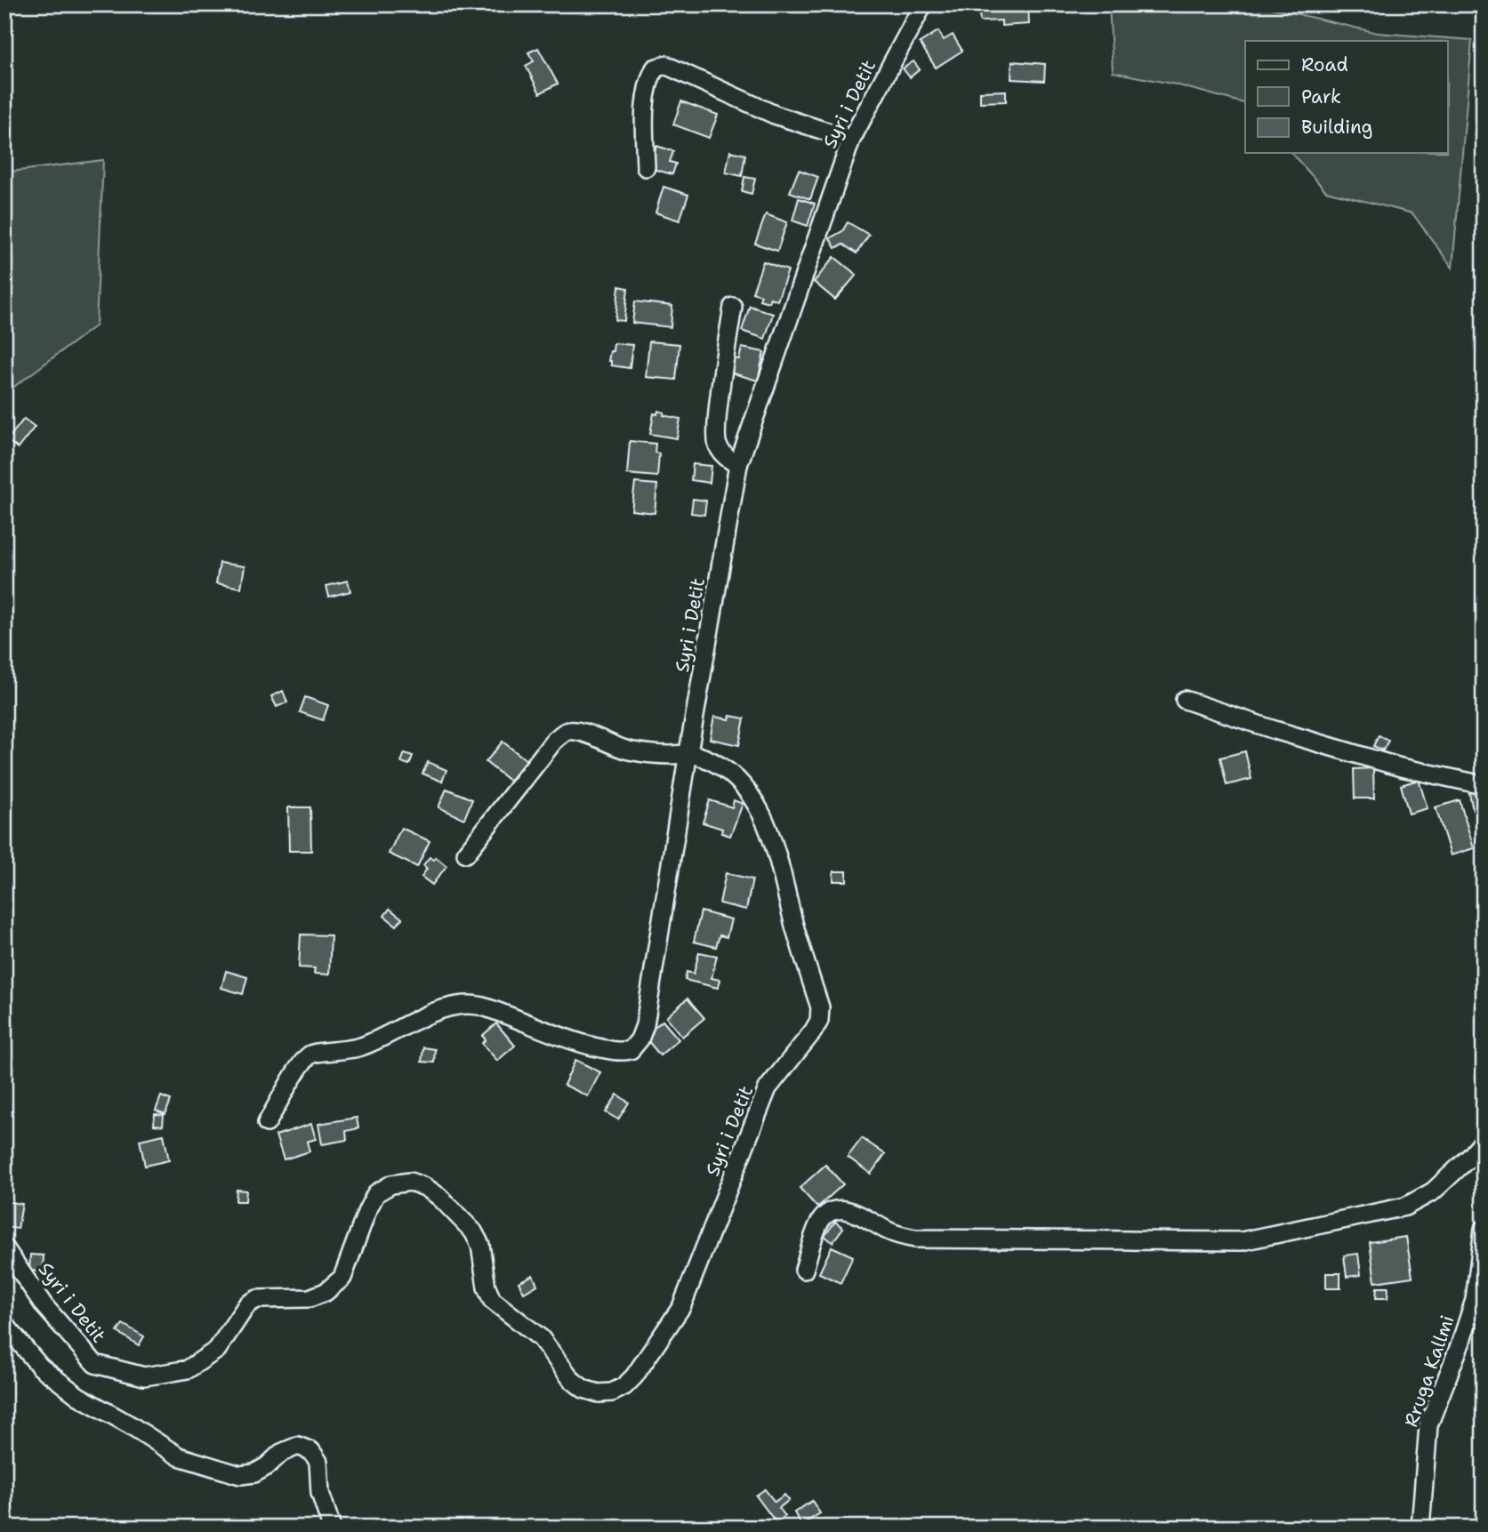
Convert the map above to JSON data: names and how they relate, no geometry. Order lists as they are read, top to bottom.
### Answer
{
  "streets": {
    "street": ["Syri i Detit", "Rruga Kallmi"]
  },
  "legend": ["Road", "Park", "Building"]
}
